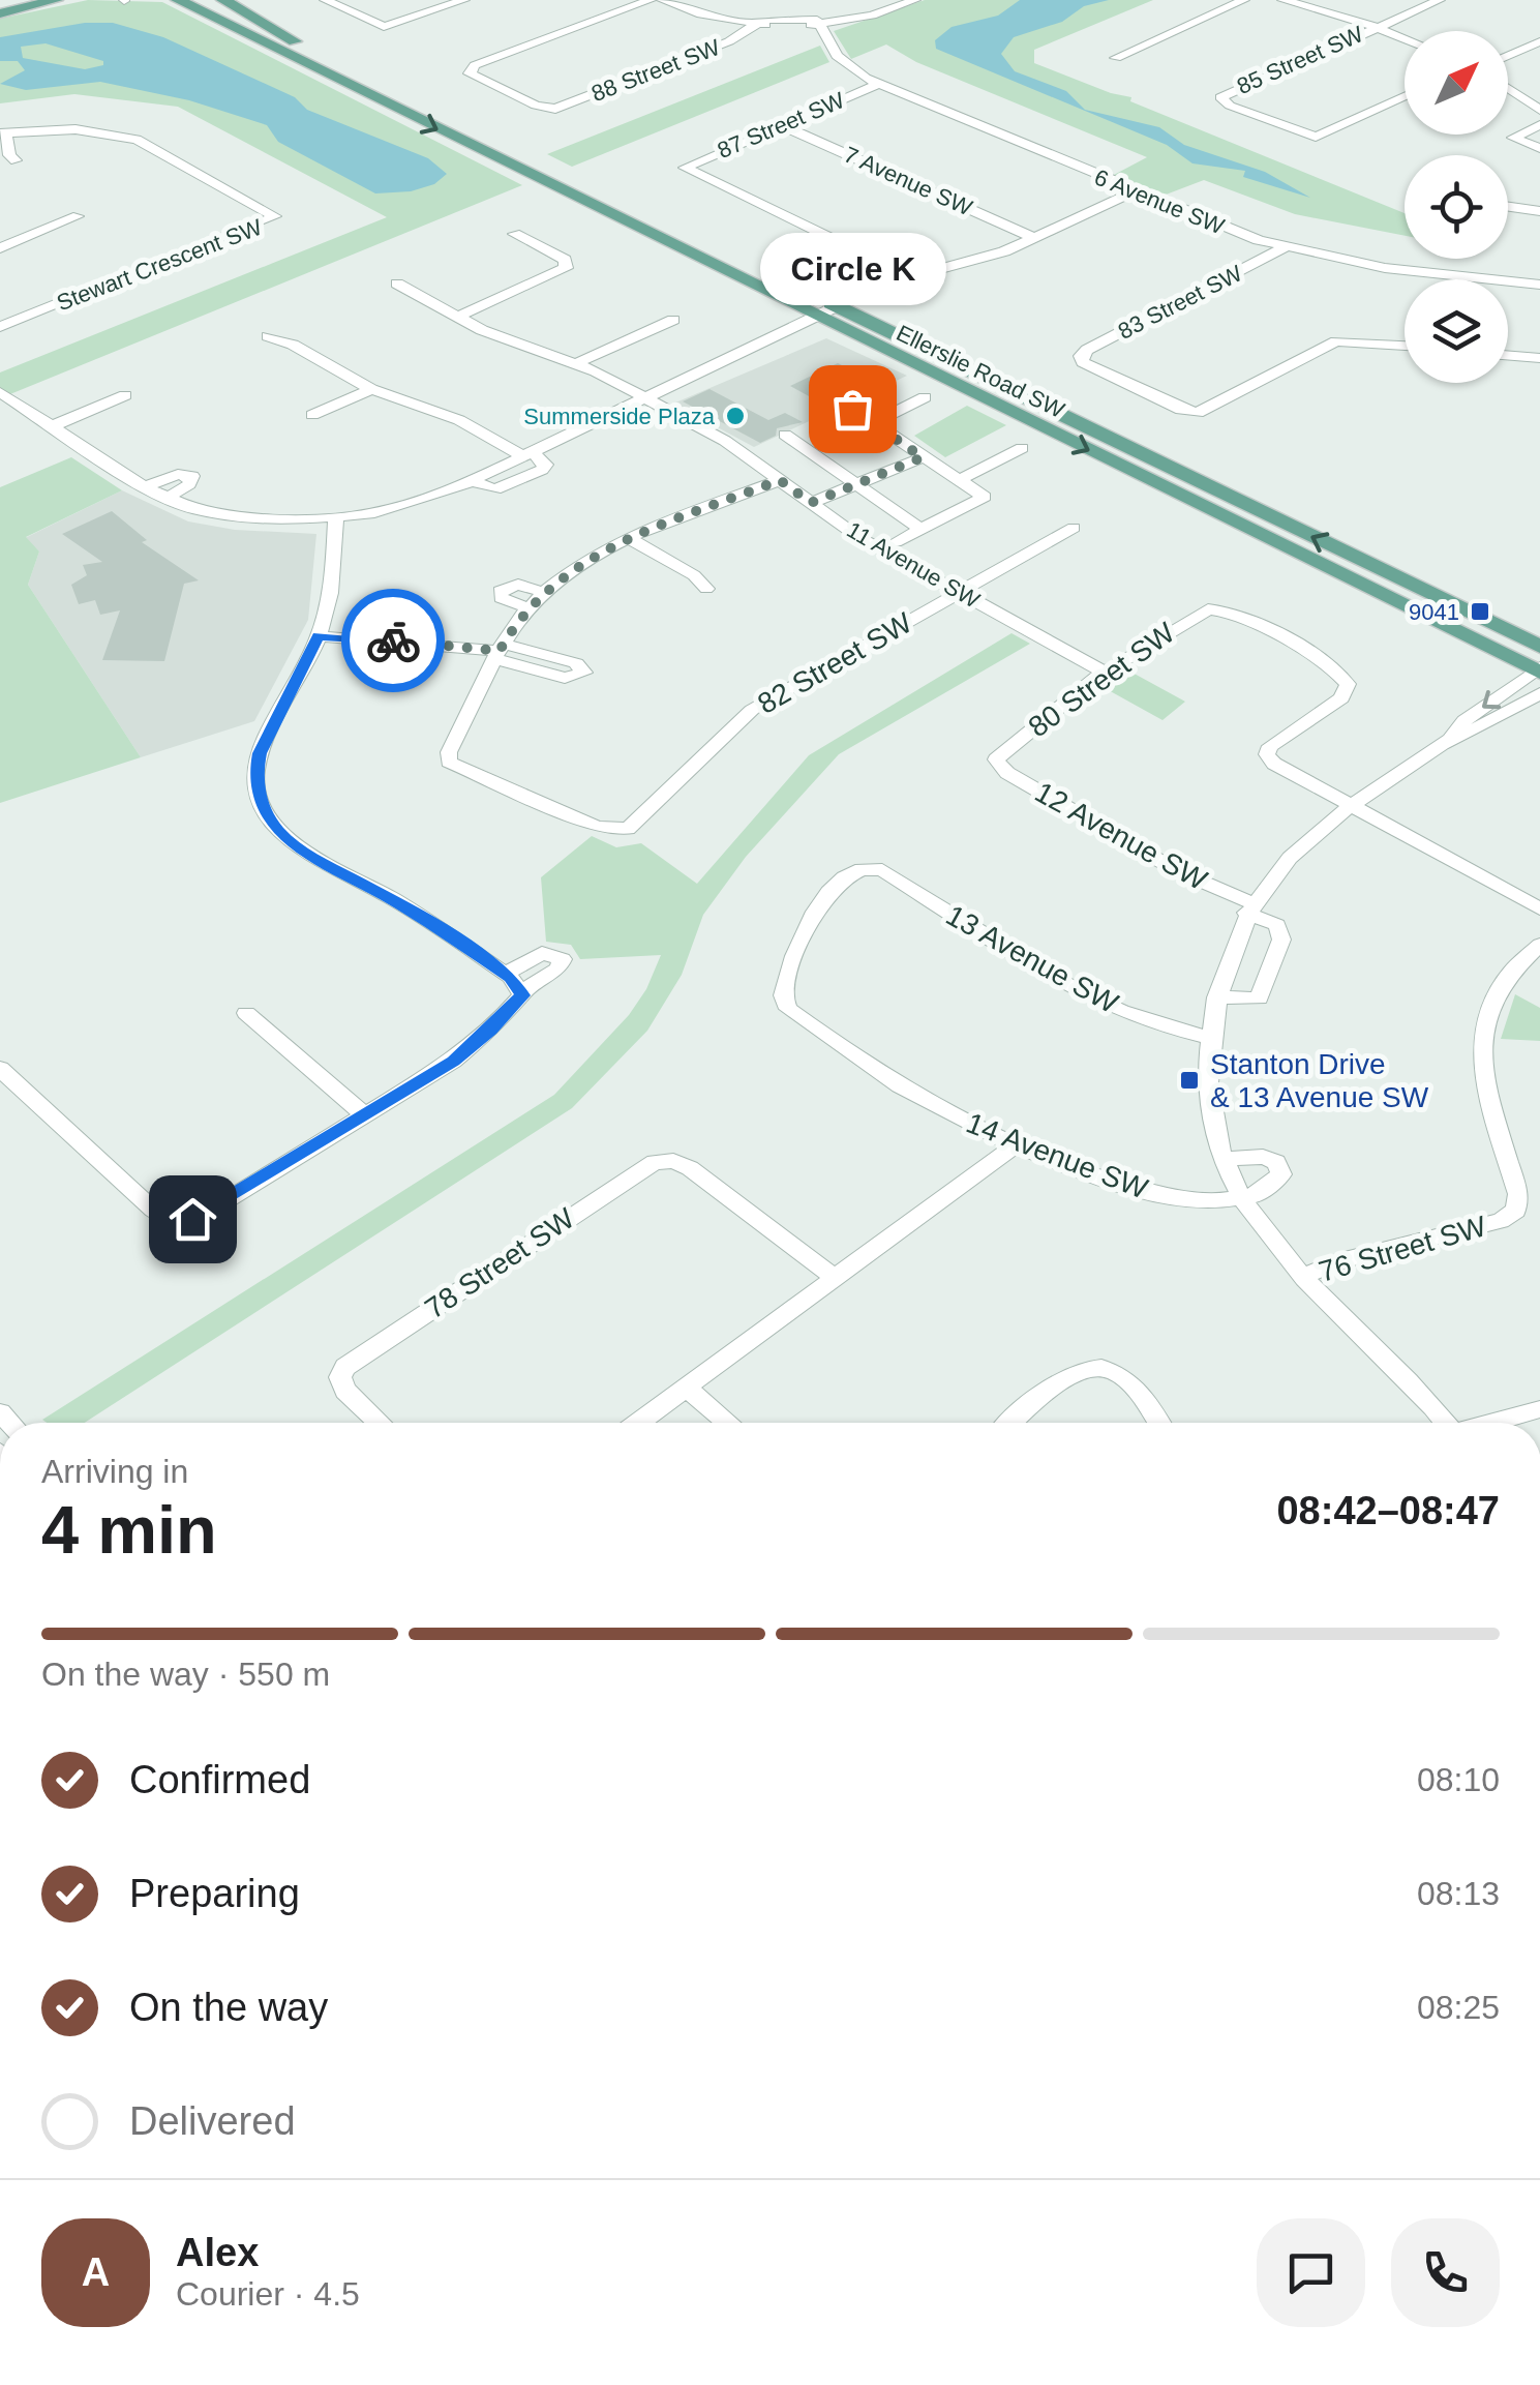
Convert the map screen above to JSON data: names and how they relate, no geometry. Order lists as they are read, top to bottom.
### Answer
{
  "streets": {
    "main road": ["Ellerslie Road SW"],
    "street": [
      "85 Street SW",
      "88 Street SW",
      "87 Street SW",
      "7 Avenue SW",
      "6 Avenue SW",
      "Stewart Crescent SW",
      "83 Street SW",
      "11 Avenue SW",
      "82 Street SW",
      "80 Street SW",
      "12 Avenue SW",
      "13 Avenue SW",
      "14 Avenue SW",
      "76 Street SW",
      "78 Street SW"
    ]
  },
  "crossings": [
    ["87 Street SW", "7 Avenue SW"],
    ["87 Street SW", "6 Avenue SW"],
    ["6 Avenue SW", "83 Street SW"],
    ["11 Avenue SW", "82 Street SW"],
    ["11 Avenue SW", "80 Street SW"],
    ["80 Street SW", "12 Avenue SW"],
    ["13 Avenue SW", "14 Avenue SW"]
  ],
  "places": {
    "other": ["Circle K", "Summerside Plaza"],
    "transit": ["9041", "Stanton Drive & 13 Avenue SW"]
  },
  "north": "top right",
  "page": {
    "bubble": "Circle K",
    "heading": ["4 min", "Arriving in", "08:42–08:47"],
    "panel": ["Alex", "Courier · 4.5"],
    "bar": "On the way · 550 m",
    "list": [
      ["Confirmed", "08:10"],
      ["Preparing", "08:13"],
      ["On the way", "08:25"],
      "Delivered"
    ],
    "round": "A"
  }
}
